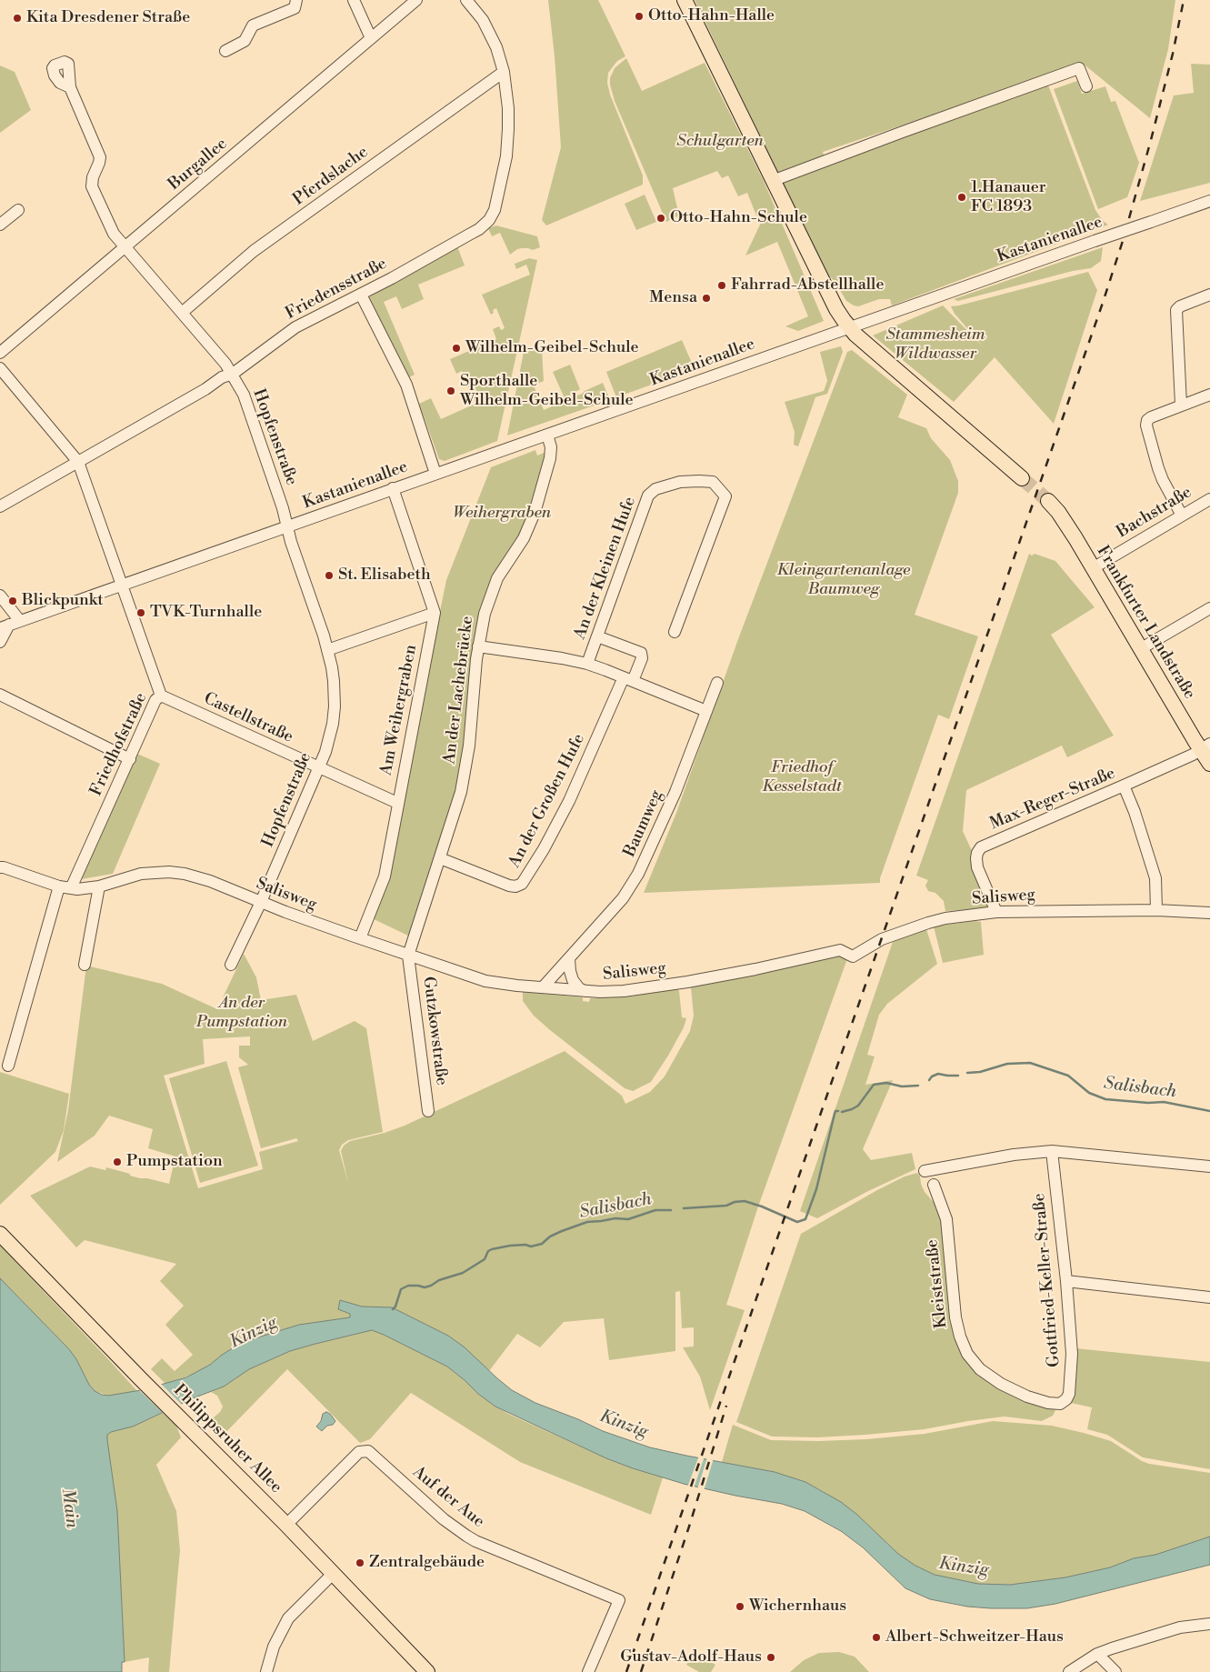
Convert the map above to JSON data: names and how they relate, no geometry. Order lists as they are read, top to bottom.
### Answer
{
  "streets": {
    "main road": ["Frankfurter Landstraße", "Philippsruher Allee"],
    "street": [
      "Burgallee",
      "Pferdslache",
      "Kastanienallee",
      "Friedensstraße",
      "Hopfenstraße",
      "Bachstraße",
      "An der Kleinen Hufe",
      "An der Lachebrücke",
      "Am Weihergraben",
      "Castellstraße",
      "Friedhofstraße",
      "Max-Reger-Straße",
      "An der Großen Hufe",
      "Baumweg",
      "Salisweg",
      "Gutzkowstraße",
      "Gottfried-Keller-Straße",
      "Kleiststraße",
      "Auf der Aue"
    ]
  },
  "crossings": [
    ["Burgallee", "Hopfenstraße"],
    ["Pferdslache", "Friedensstraße"],
    ["Pferdslache", "Hopfenstraße"],
    ["Kastanienallee", "Hopfenstraße"],
    ["Kastanienallee", "An der Lachebrücke"],
    ["Kastanienallee", "Am Weihergraben"],
    ["Kastanienallee", "Friedhofstraße"],
    ["Friedensstraße", "Hopfenstraße"],
    ["Friedensstraße", "Friedhofstraße"],
    ["Hopfenstraße", "Castellstraße"],
    ["Hopfenstraße", "Salisweg"],
    ["Bachstraße", "Frankfurter Landstraße"],
    ["Frankfurter Landstraße", "Max-Reger-Straße"],
    ["An der Lachebrücke", "An der Großen Hufe"],
    ["An der Lachebrücke", "Salisweg"],
    ["An der Lachebrücke", "Gutzkowstraße"],
    ["Am Weihergraben", "Castellstraße"],
    ["Am Weihergraben", "Salisweg"],
    ["Castellstraße", "Friedhofstraße"],
    ["Friedhofstraße", "Salisweg"],
    ["Max-Reger-Straße", "Salisweg"],
    ["Baumweg", "Salisweg"],
    ["Salisweg", "Gutzkowstraße"],
    ["Gottfried-Keller-Straße", "Kleiststraße"],
    ["Philippsruher Allee", "Auf der Aue"]
  ],
  "water": ["Salisbach", "Kinzig", "Main"],
  "parks": [
    "Schulgarten",
    "Stammesheim Wildwasser",
    "Weihergraben",
    "Kleingartenanlage Baumweg",
    "Friedhof Kesselstadt",
    "An der Pumpstation"
  ],
  "places": [
    "Otto-Hahn-Halle",
    "Kita Dresdener Straße",
    "1.Hanauer FC 1893",
    "Otto-Hahn-Schule",
    "Fahrrad-Abstellhalle",
    "Mensa",
    "Wilhelm-Geibel-Schule",
    "Sporthalle Wilhelm-Geibel-Schule",
    "St. Elisabeth",
    "Blickpunkt",
    "TVK-Turnhalle",
    "Pumpstation",
    "Zentralgebäude",
    "Wichernhaus",
    "Albert-Schweitzer-Haus",
    "Gustav-Adolf-Haus"
  ]
}
